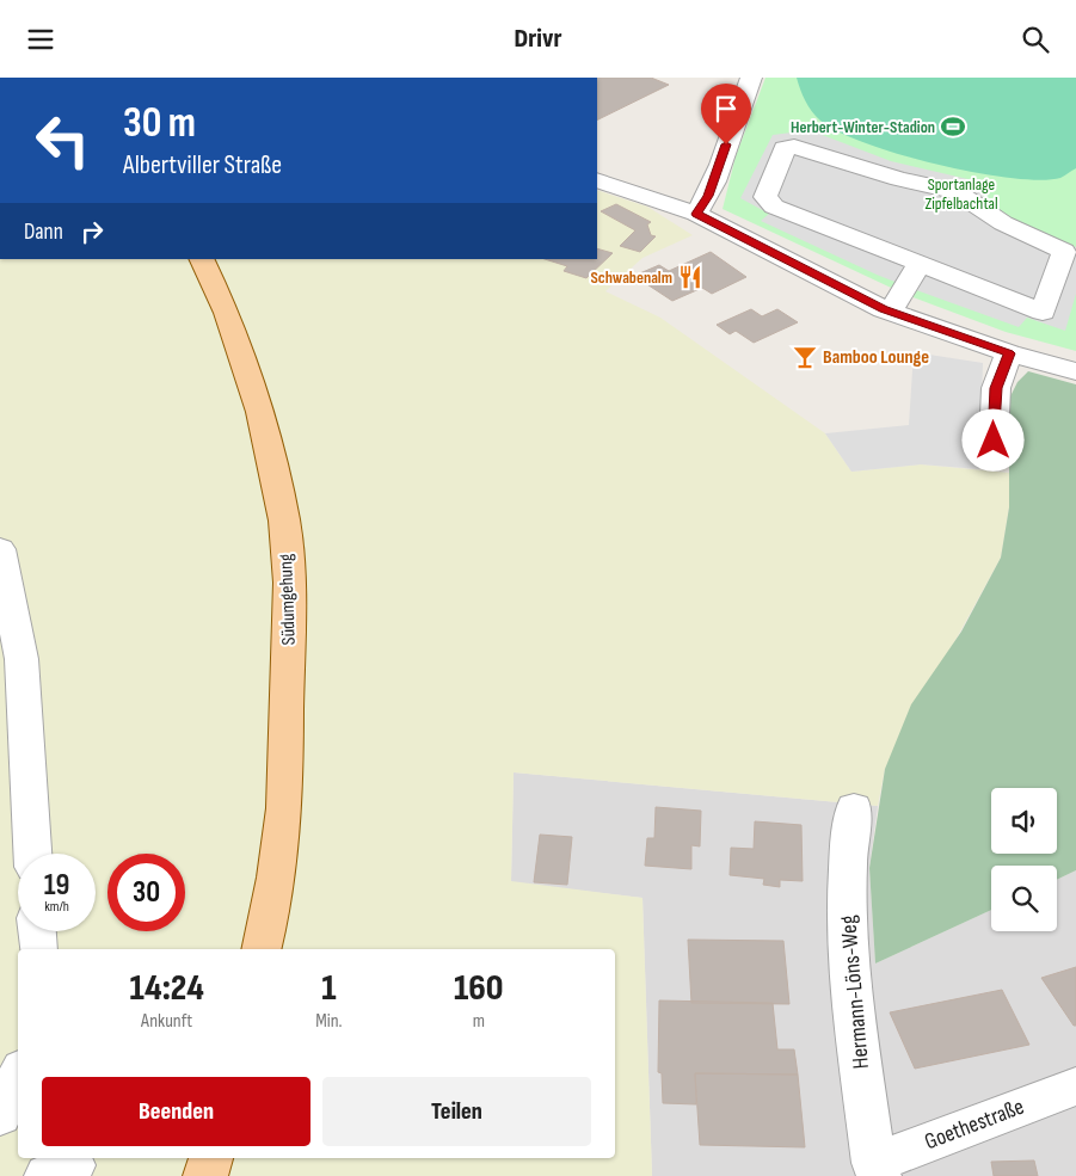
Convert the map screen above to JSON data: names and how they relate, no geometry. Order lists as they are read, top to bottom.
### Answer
{
  "streets": {
    "main road": ["Südumgehung"],
    "street": ["Hermann-Löns-Weg", "Goethestraße"]
  },
  "crossings": [
    ["Hermann-Löns-Weg", "Goethestraße"]
  ],
  "parks": ["Sportanlage Zipfelbachtal"],
  "places": {
    "sports": ["Herbert-Winter-Stadion"],
    "restaurant": ["Schwabenalm"],
    "bar": ["Bamboo Lounge"]
  },
  "page": {
    "header": "Drivr",
    "turn": ["30 m", "Albertviller Straße"],
    "then": "Dann",
    "speed": "19 km/h",
    "limit": "30",
    "eta": [
      "14:24",
      "Ankunft",
      "1",
      "Min.",
      "160",
      "m"
    ],
    "buttons": ["Beenden", "Teilen"]
  }
}
